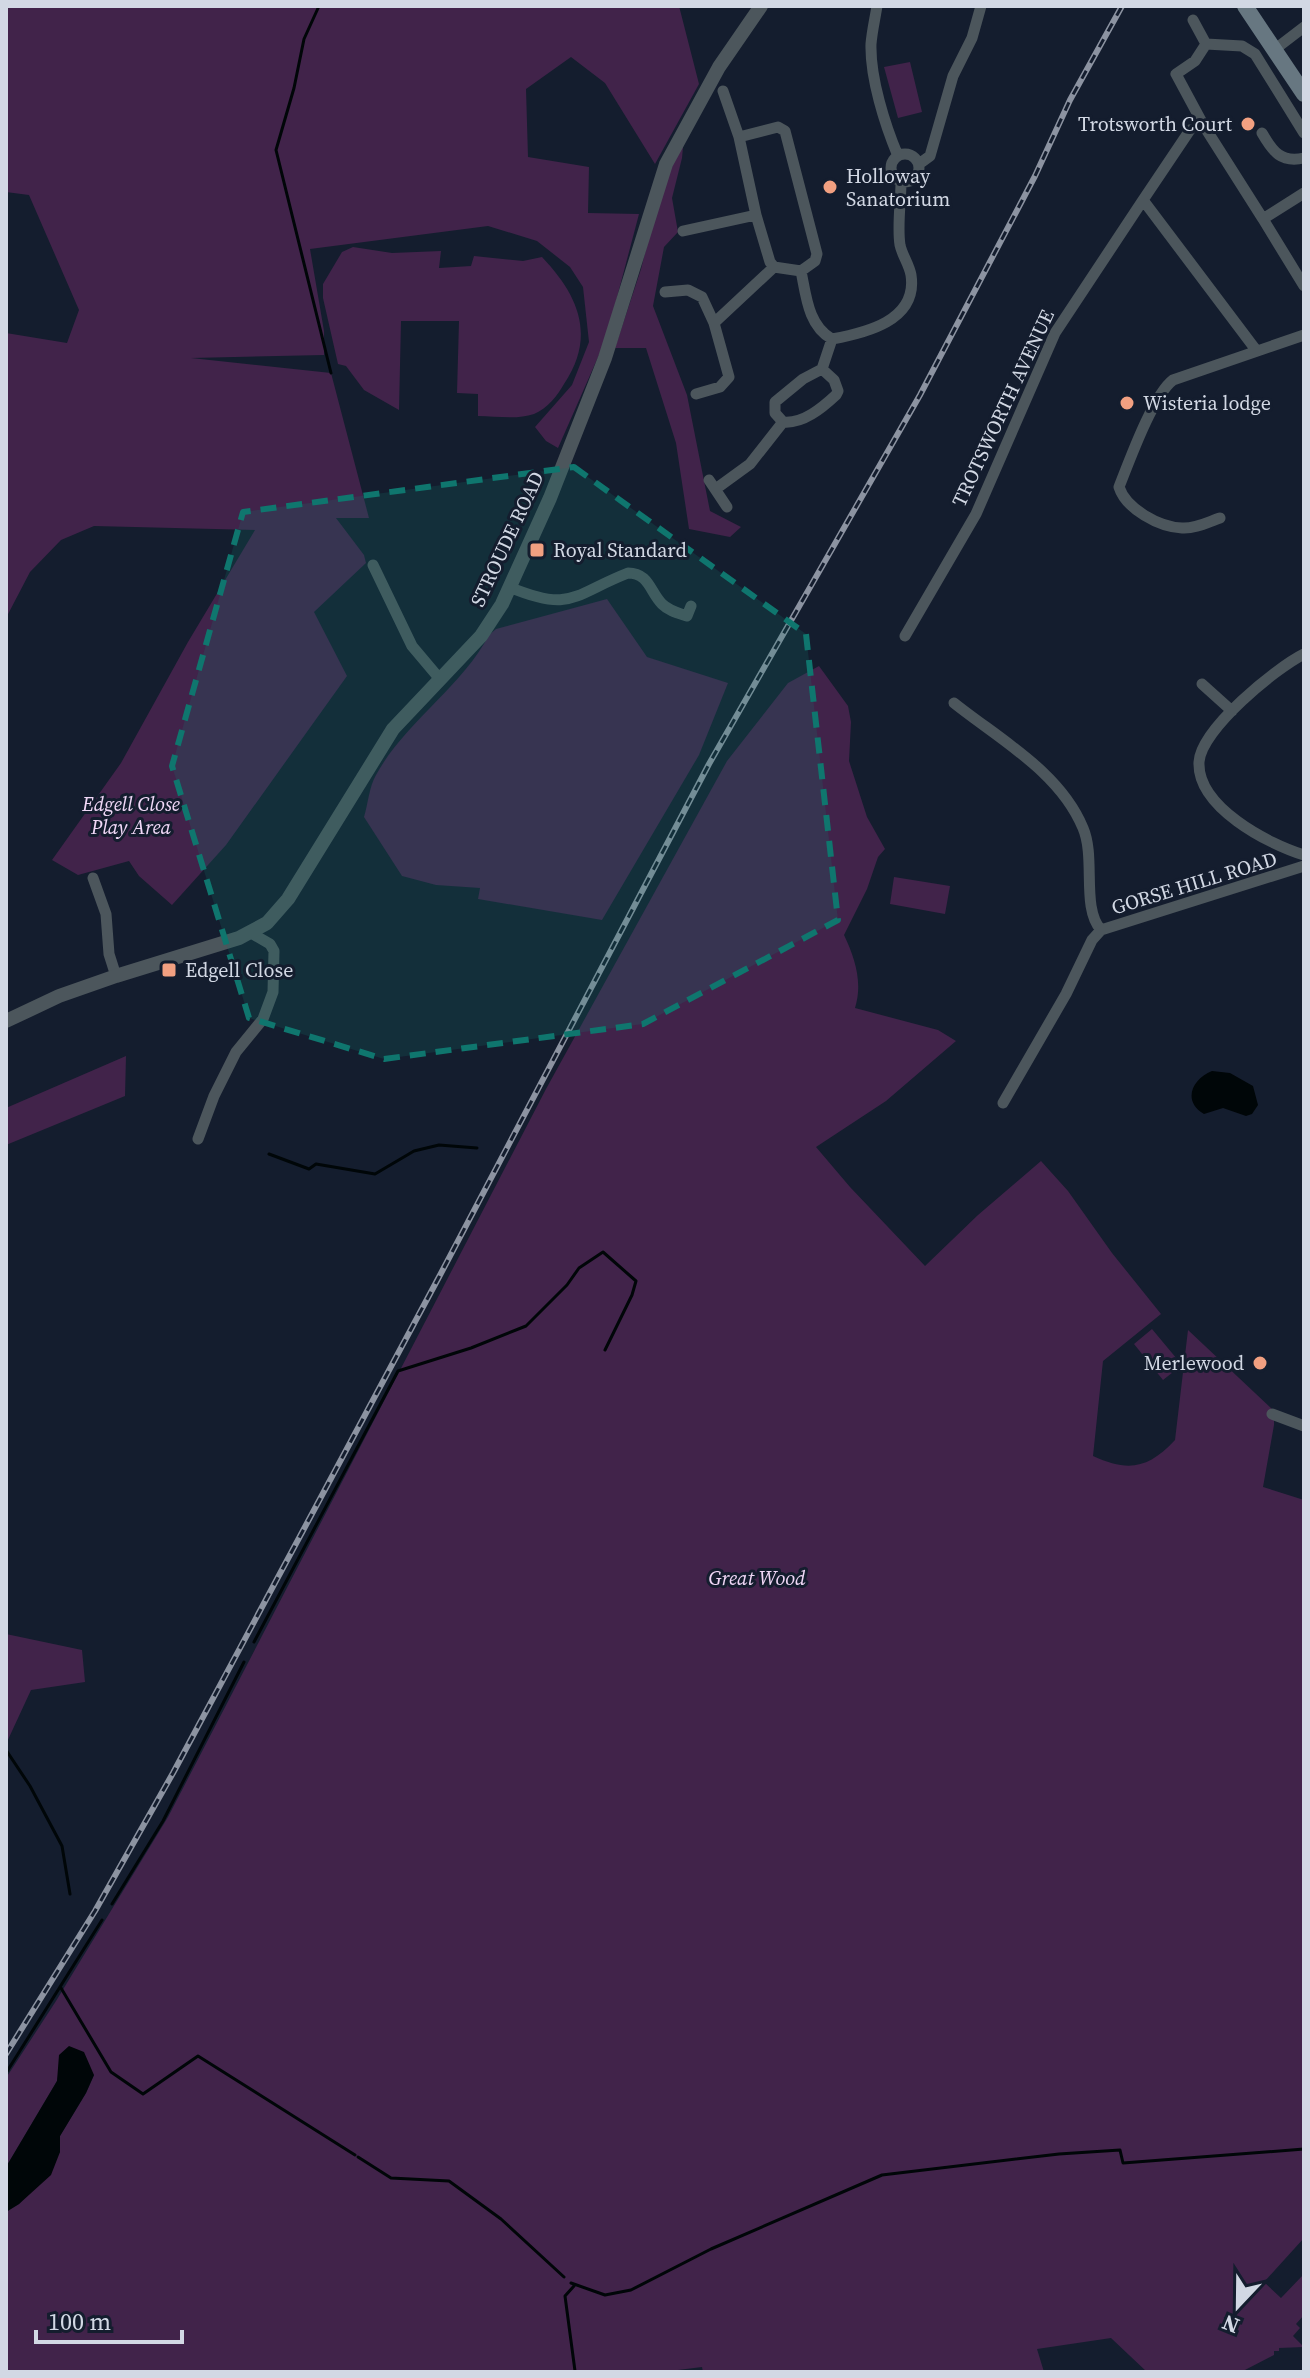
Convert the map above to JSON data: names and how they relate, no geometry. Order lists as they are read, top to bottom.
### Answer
{
  "streets": {
    "street": ["TROTSWORTH AVENUE", "STROUDE ROAD", "GORSE HILL ROAD"]
  },
  "parks": ["Edgell Close Play Area", "Great Wood"],
  "places": {
    "other": [
      "Trotsworth Court",
      "Holloway Sanatorium",
      "Wisteria lodge",
      "Merlewood"
    ],
    "transit": ["Royal Standard", "Edgell Close"]
  },
  "scale_bar": "100 m",
  "north": "bottom"
}
